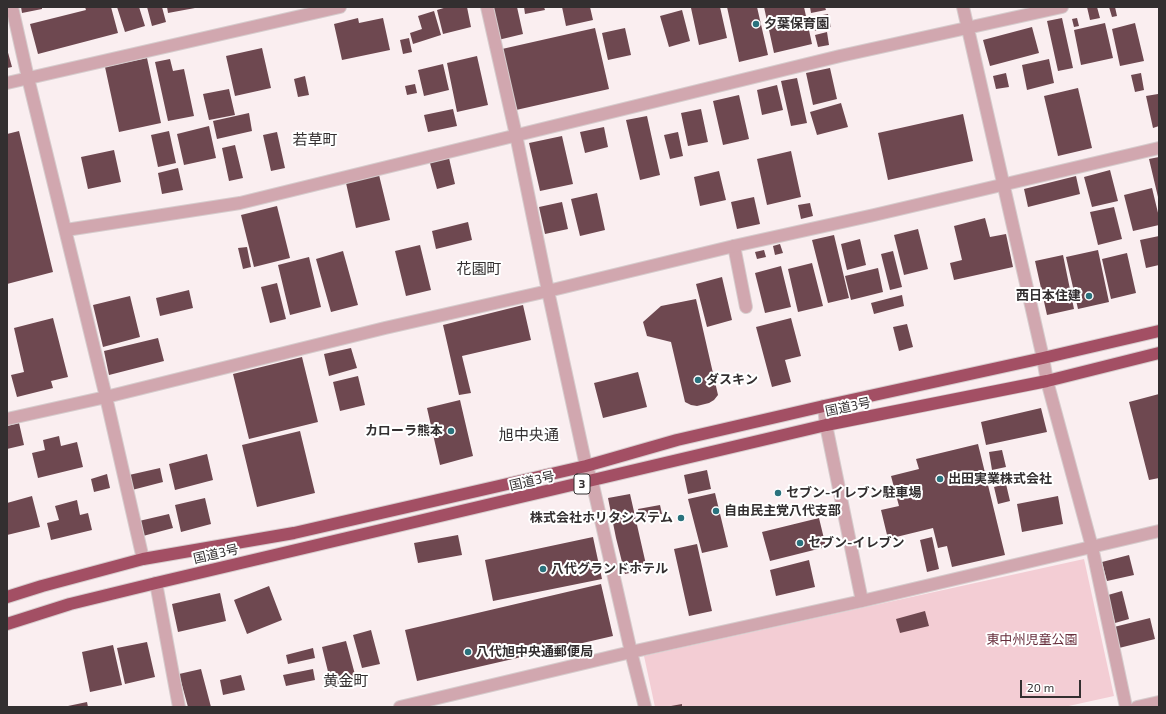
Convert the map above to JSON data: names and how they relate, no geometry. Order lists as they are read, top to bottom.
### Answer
{
  "streets": {
    "highway": ["国道3号", "3"]
  },
  "districts": [
    "若草町",
    "花園町",
    "旭中央通",
    "黄金町"
  ],
  "parks": ["東中州児童公園"],
  "places": [
    "夕葉保育園",
    "西日本住建",
    "ダスキン",
    "カローラ熊本",
    "出田実業株式会社",
    "セブン-イレブン駐車場",
    "自由民主党八代支部",
    "株式会社ホリタシステム",
    "セブン-イレブン",
    "八代グランドホテル",
    "八代旭中央通郵便局"
  ],
  "scale_bar": "20 m"
}
